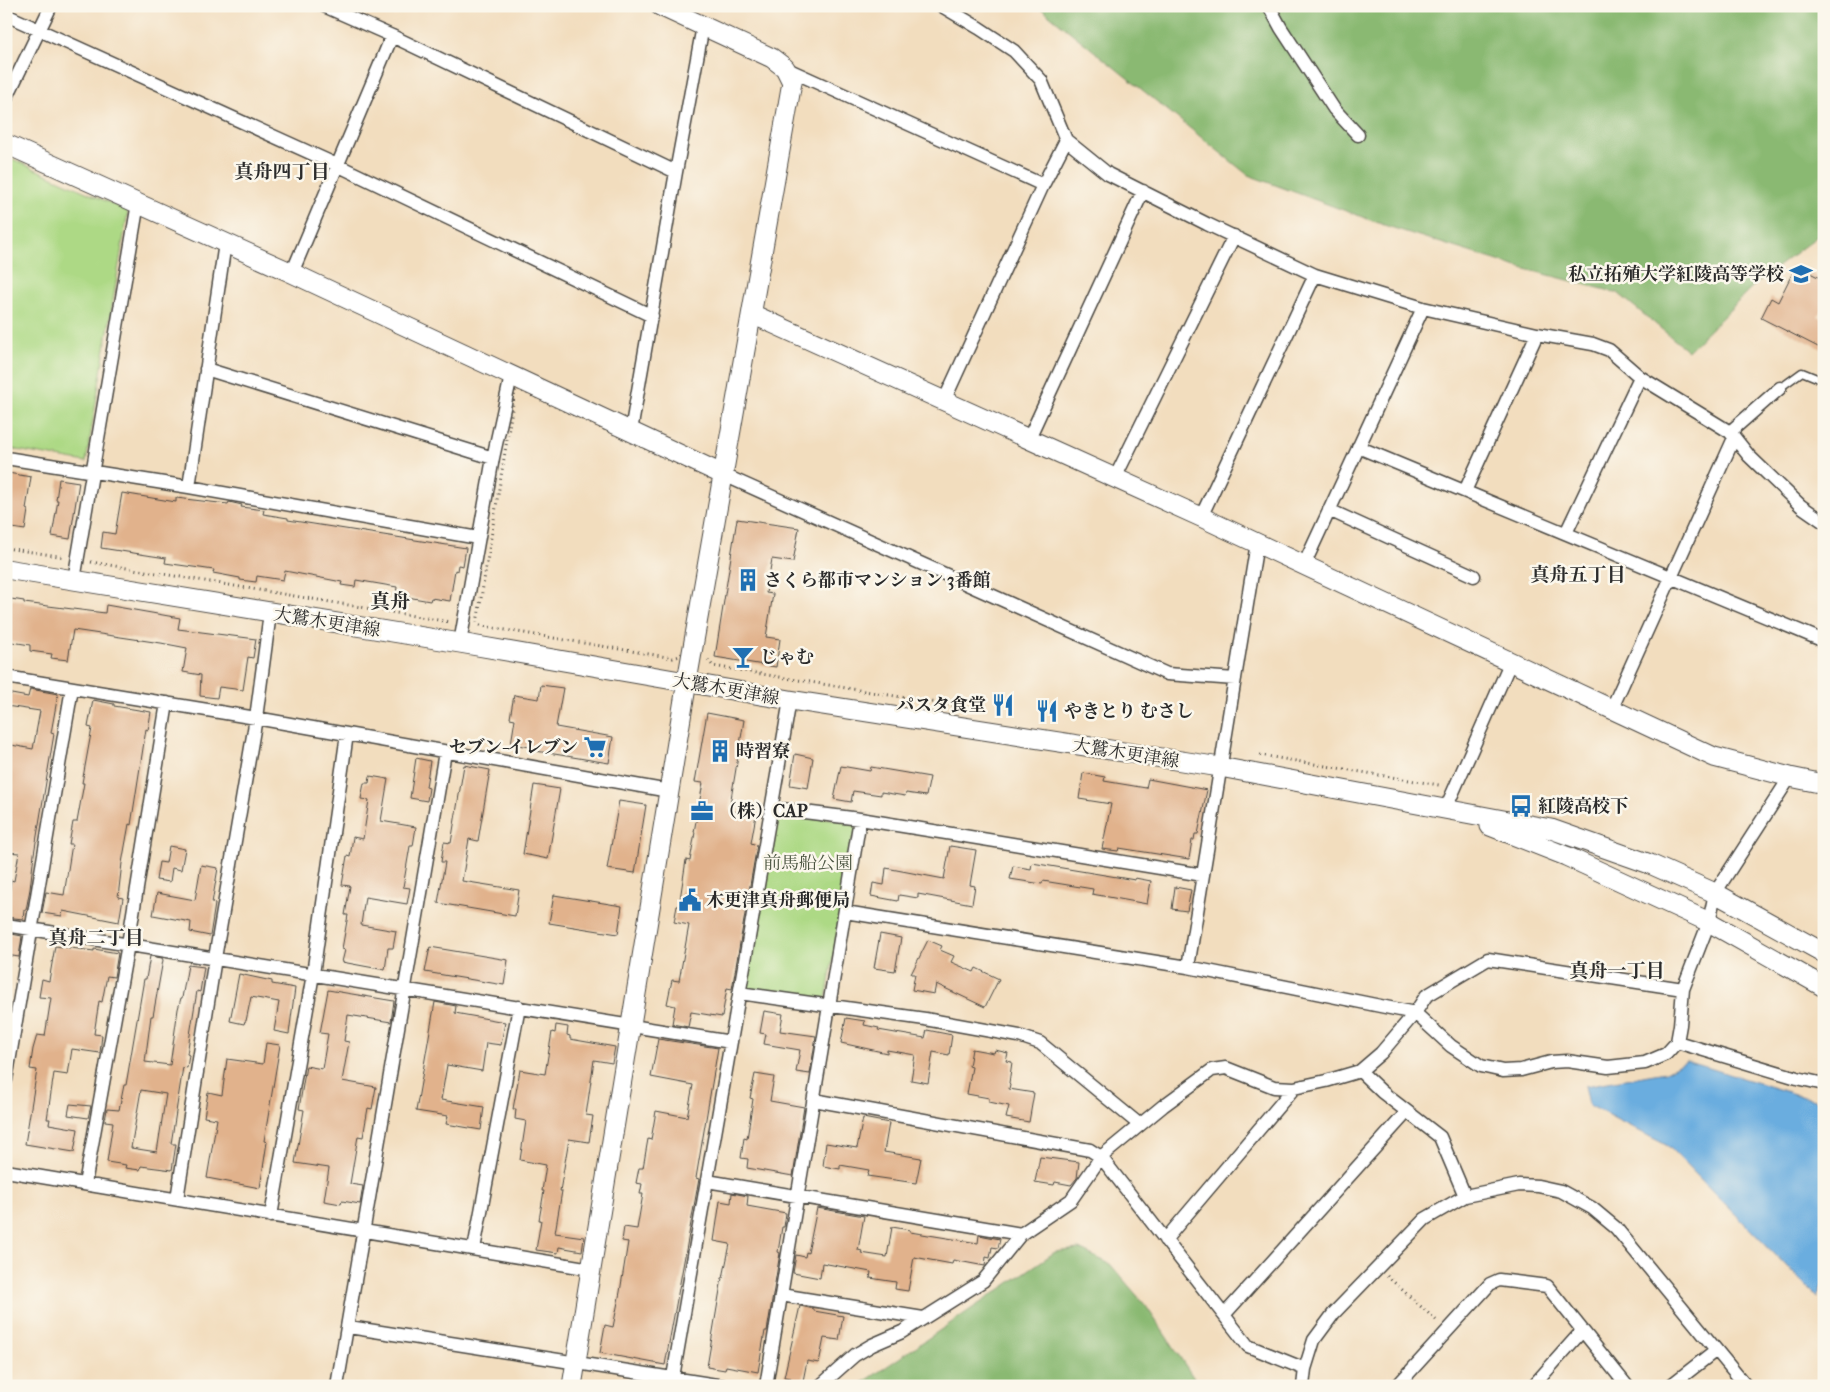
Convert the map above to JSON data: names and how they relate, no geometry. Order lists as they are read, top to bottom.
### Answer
{
  "streets": {
    "street": ["大鷲木更津線"]
  },
  "districts": [
    "真舟四丁目",
    "真舟五丁目",
    "真舟",
    "真舟二丁目",
    "真舟一丁目"
  ],
  "parks": ["前馬船公園"],
  "places": {
    "school or university": ["私立拓殖大学紅陵高等学校"],
    "building": ["さくら都市マンション 3番館", "時習寮"],
    "bar": ["じゃむ"],
    "restaurant": ["パスタ食堂", "やきとり むさし"],
    "supermarket": ["セブン-イレブン"],
    "bus stop": ["紅陵高校下"],
    "office": ["（株）CAP"],
    "public building": ["木更津真舟郵便局"]
  }
}
